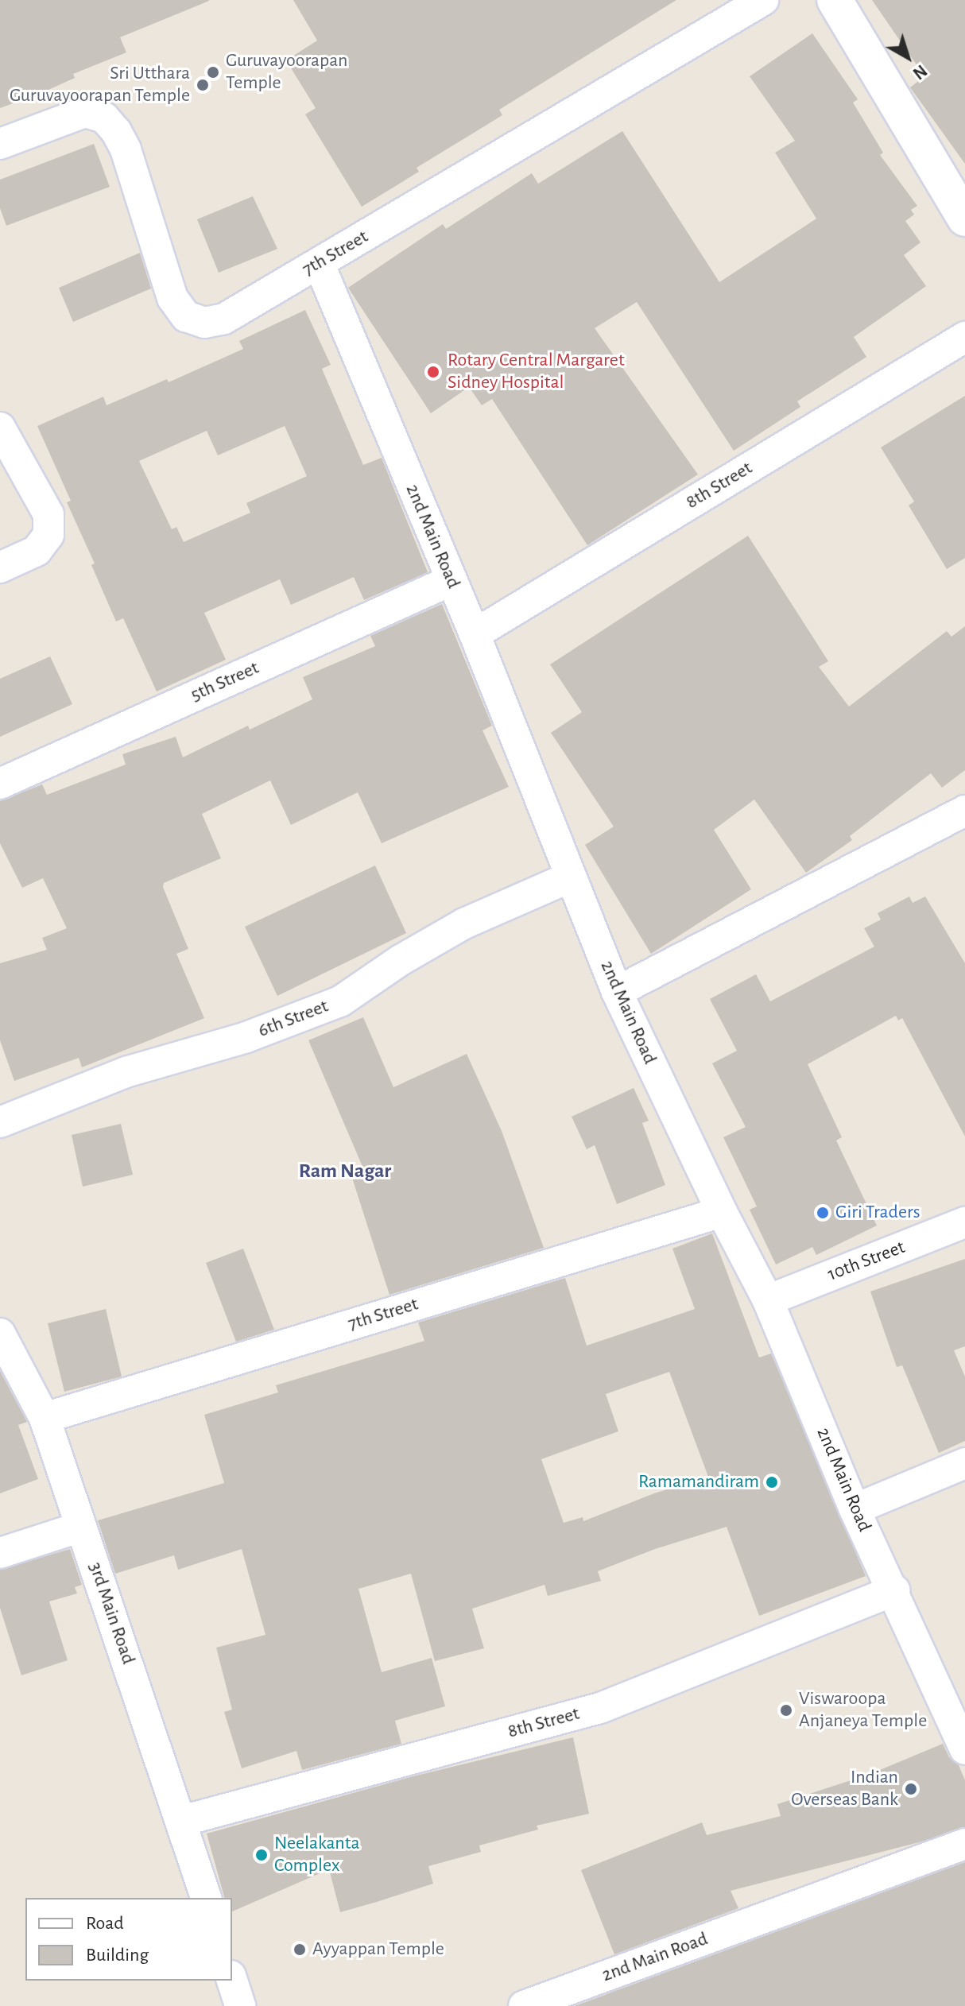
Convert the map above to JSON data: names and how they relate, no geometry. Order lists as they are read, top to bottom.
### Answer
{
  "streets": {
    "street": [
      "7th Street",
      "8th Street",
      "2nd Main Road",
      "5th Street",
      "6th Street",
      "10th Street",
      "3rd Main Road"
    ]
  },
  "crossings": [
    ["7th Street", "2nd Main Road"],
    ["7th Street", "3rd Main Road"],
    ["8th Street", "2nd Main Road"],
    ["8th Street", "3rd Main Road"],
    ["2nd Main Road", "5th Street"],
    ["2nd Main Road", "6th Street"],
    ["2nd Main Road", "10th Street"]
  ],
  "districts": ["Ram Nagar"],
  "places": [
    "Guruvayoorapan Temple",
    "Sri Utthara Guruvayoorapan Temple",
    "Rotary Central Margaret Sidney Hospital",
    "Giri Traders",
    "Ramamandiram",
    "Viswaroopa Anjaneya Temple",
    "Indian Overseas Bank",
    "Neelakanta Complex",
    "Ayyappan Temple"
  ],
  "legend": ["Road", "Building"],
  "north": "bottom right"
}
